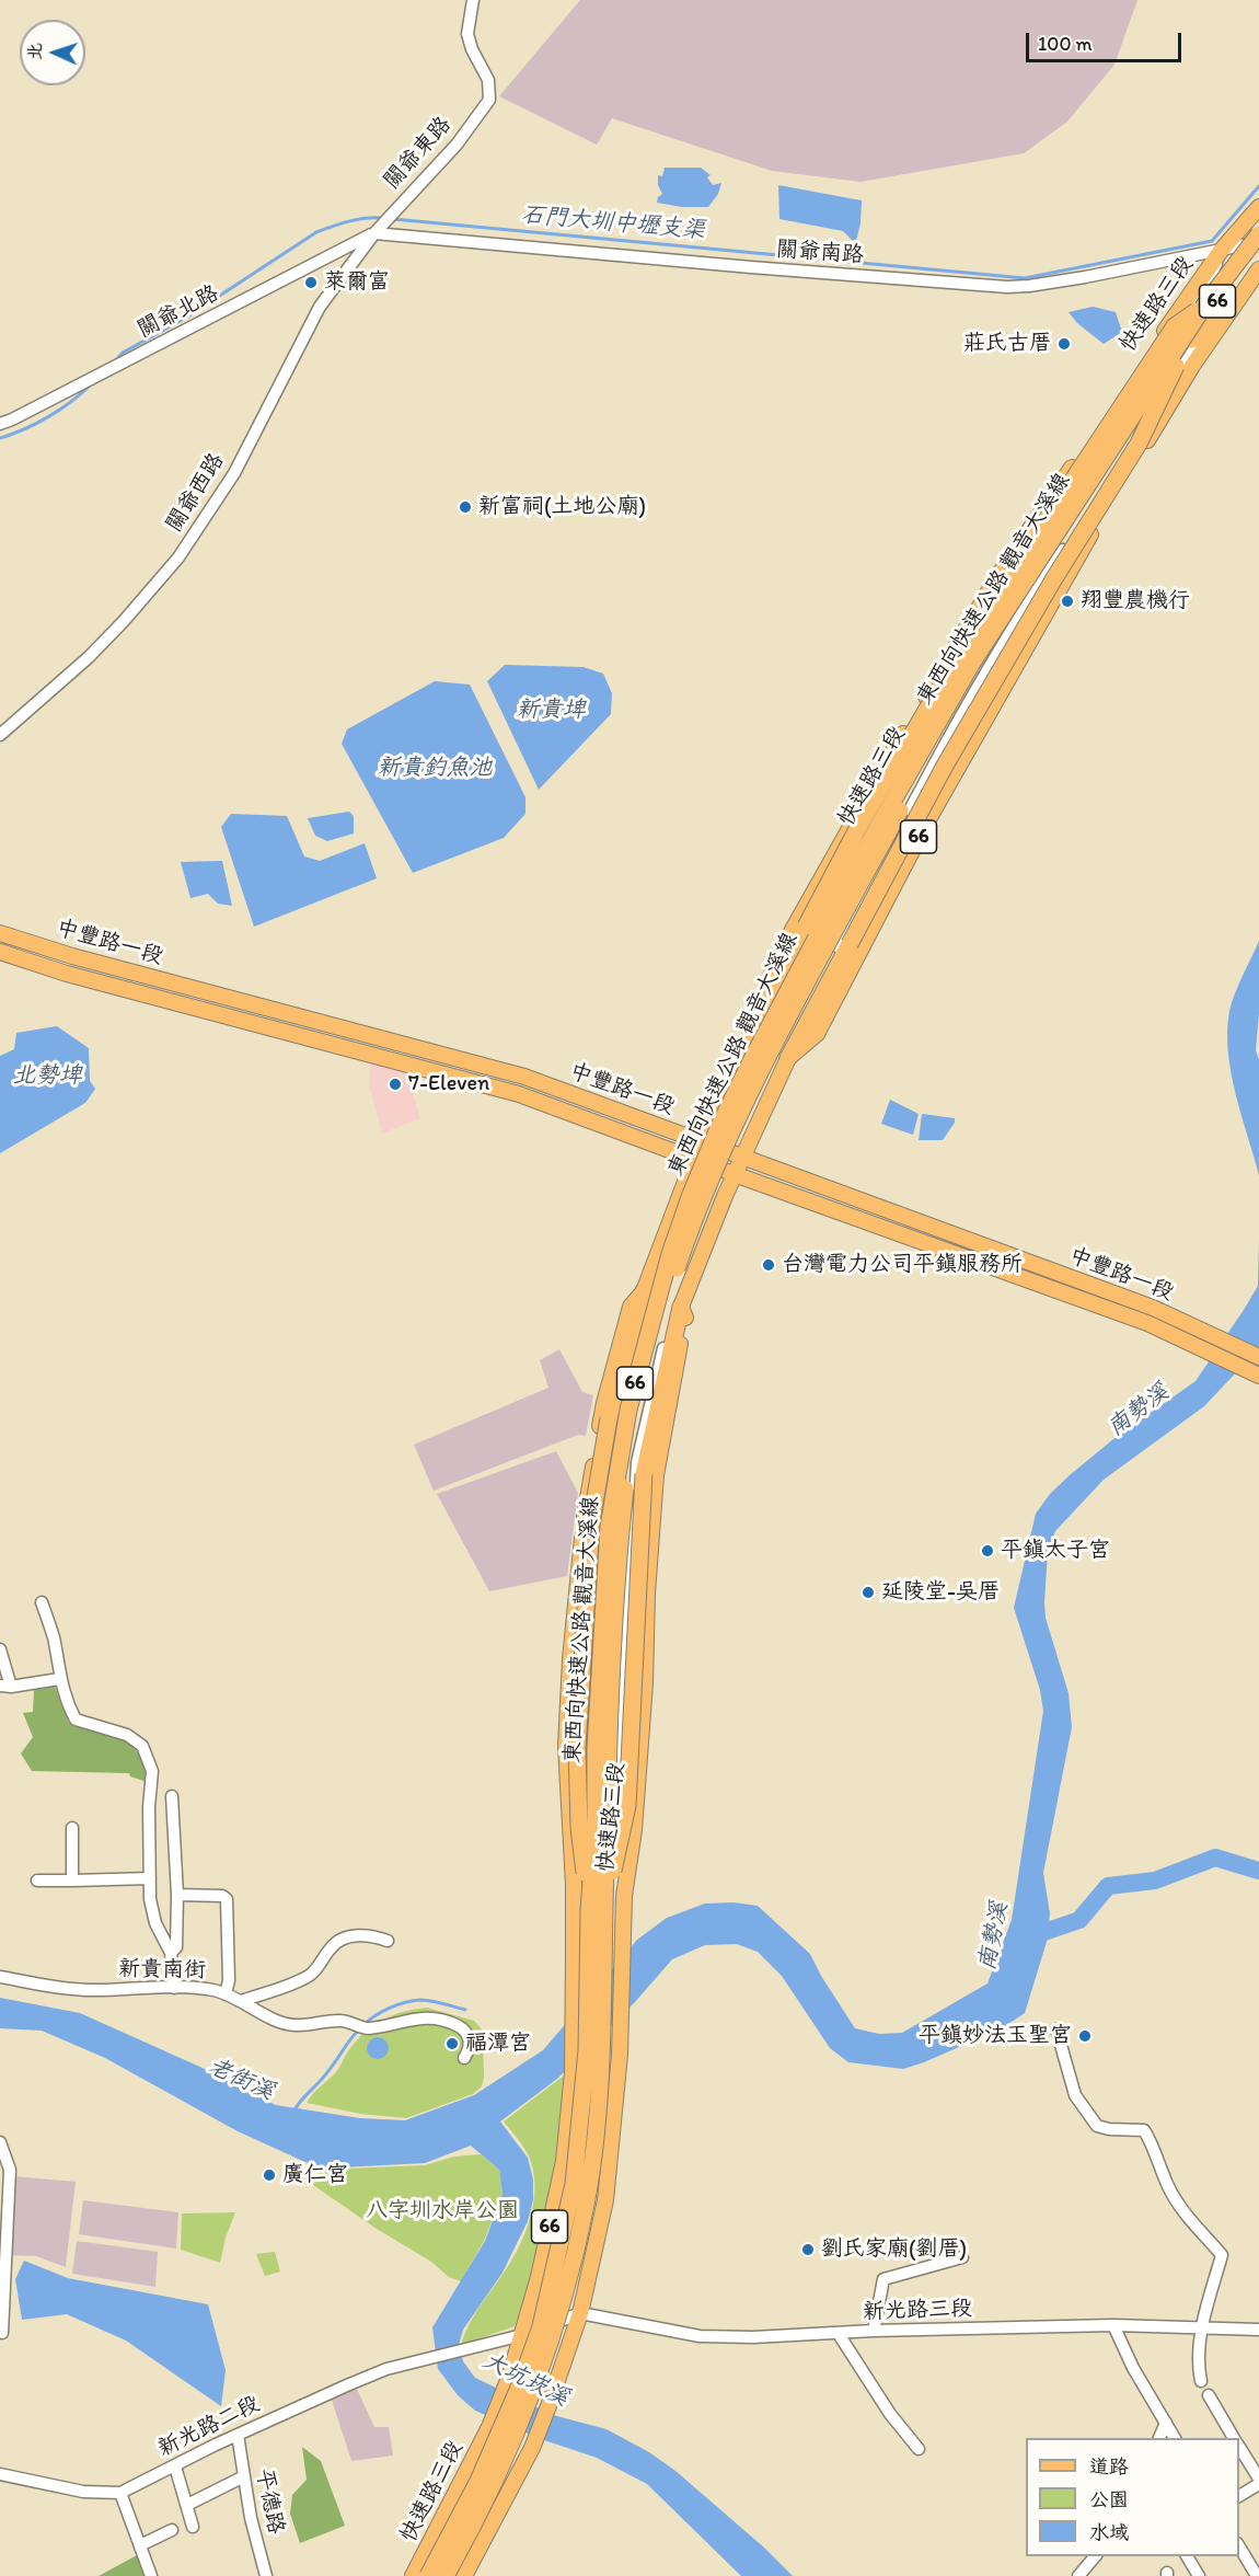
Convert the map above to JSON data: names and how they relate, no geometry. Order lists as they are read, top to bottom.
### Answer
{
  "streets": {
    "highway": ["66", "東西向快速公路 觀音大溪線"],
    "main road": ["快速路三段", "中豐路一段"],
    "street": [
      "關爺東路",
      "關爺南路",
      "關爺北路",
      "關爺西路",
      "新貴南街",
      "新光路三段",
      "新光路二段",
      "平德路"
    ]
  },
  "crossings": [
    ["關爺東路", "關爺南路"],
    ["關爺東路", "關爺北路"],
    ["關爺東路", "關爺西路"],
    ["關爺南路", "66"],
    ["關爺南路", "快速路三段"],
    ["關爺南路", "關爺北路"],
    ["關爺南路", "關爺西路"],
    ["66", "快速路三段"],
    ["66", "新光路三段"],
    ["66", "新光路二段"],
    ["快速路三段", "中豐路一段"],
    ["快速路三段", "新光路二段"],
    ["關爺北路", "關爺西路"],
    ["新光路三段", "新光路二段"],
    ["新光路二段", "平德路"]
  ],
  "water": [
    "石門大圳中壢支渠",
    "新貴埤",
    "新貴釣魚池",
    "北勢埤",
    "南勢溪",
    "老街溪",
    "大坑崁溪"
  ],
  "parks": ["八字圳水岸公園"],
  "places": [
    "萊爾富",
    "莊氏古厝",
    "新富祠(土地公廟)",
    "翔豐農機行",
    "7-Eleven",
    "台灣電力公司平鎮服務所",
    "平鎮太子宮",
    "延陵堂-吳厝",
    "平鎮妙法玉聖宮",
    "福潭宮",
    "廣仁宮",
    "劉氏家廟(劉厝)"
  ],
  "legend": ["道路", "公園", "水域"],
  "scale_bar": "100 m",
  "north": "left"
}
